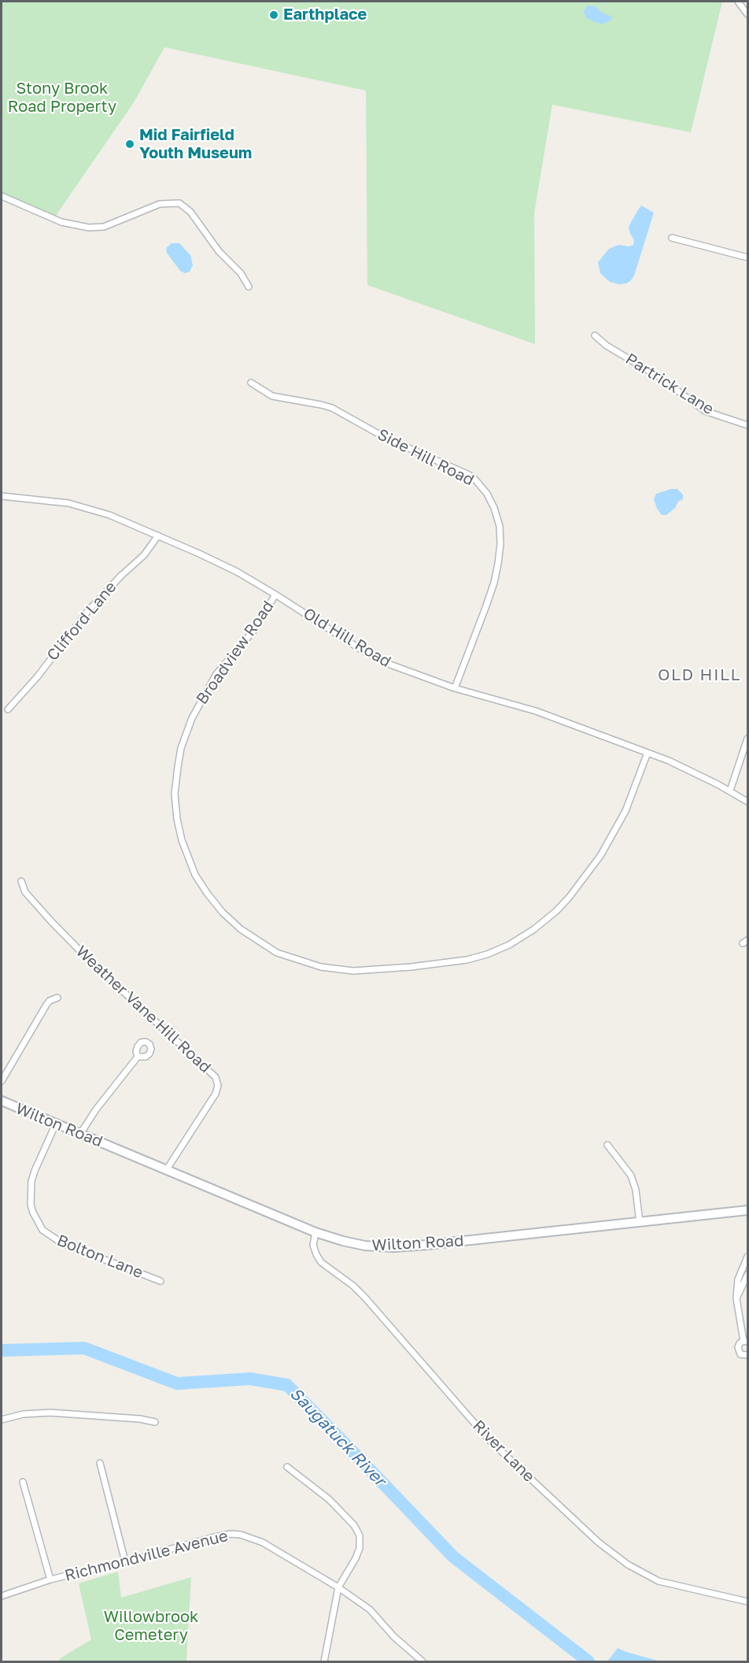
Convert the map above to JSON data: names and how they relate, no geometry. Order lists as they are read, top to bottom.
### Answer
{
  "streets": {
    "main road": ["Wilton Road"],
    "street": [
      "Partrick Lane",
      "Side Hill Road",
      "Clifford Lane",
      "Old Hill Road",
      "Broadview Road",
      "Weather Vane Hill Road",
      "Bolton Lane",
      "River Lane",
      "Richmondville Avenue"
    ]
  },
  "crossings": [
    ["Side Hill Road", "Old Hill Road"],
    ["Clifford Lane", "Old Hill Road"],
    ["Old Hill Road", "Broadview Road"],
    ["Weather Vane Hill Road", "Wilton Road"],
    ["Wilton Road", "Bolton Lane"],
    ["Wilton Road", "River Lane"]
  ],
  "districts": ["OLD HILL"],
  "water": ["Saugatuck River"],
  "parks": ["Stony Brook Road Property", "Willowbrook Cemetery"],
  "places": ["Earthplace", "Mid Fairfield Youth Museum"]
}
